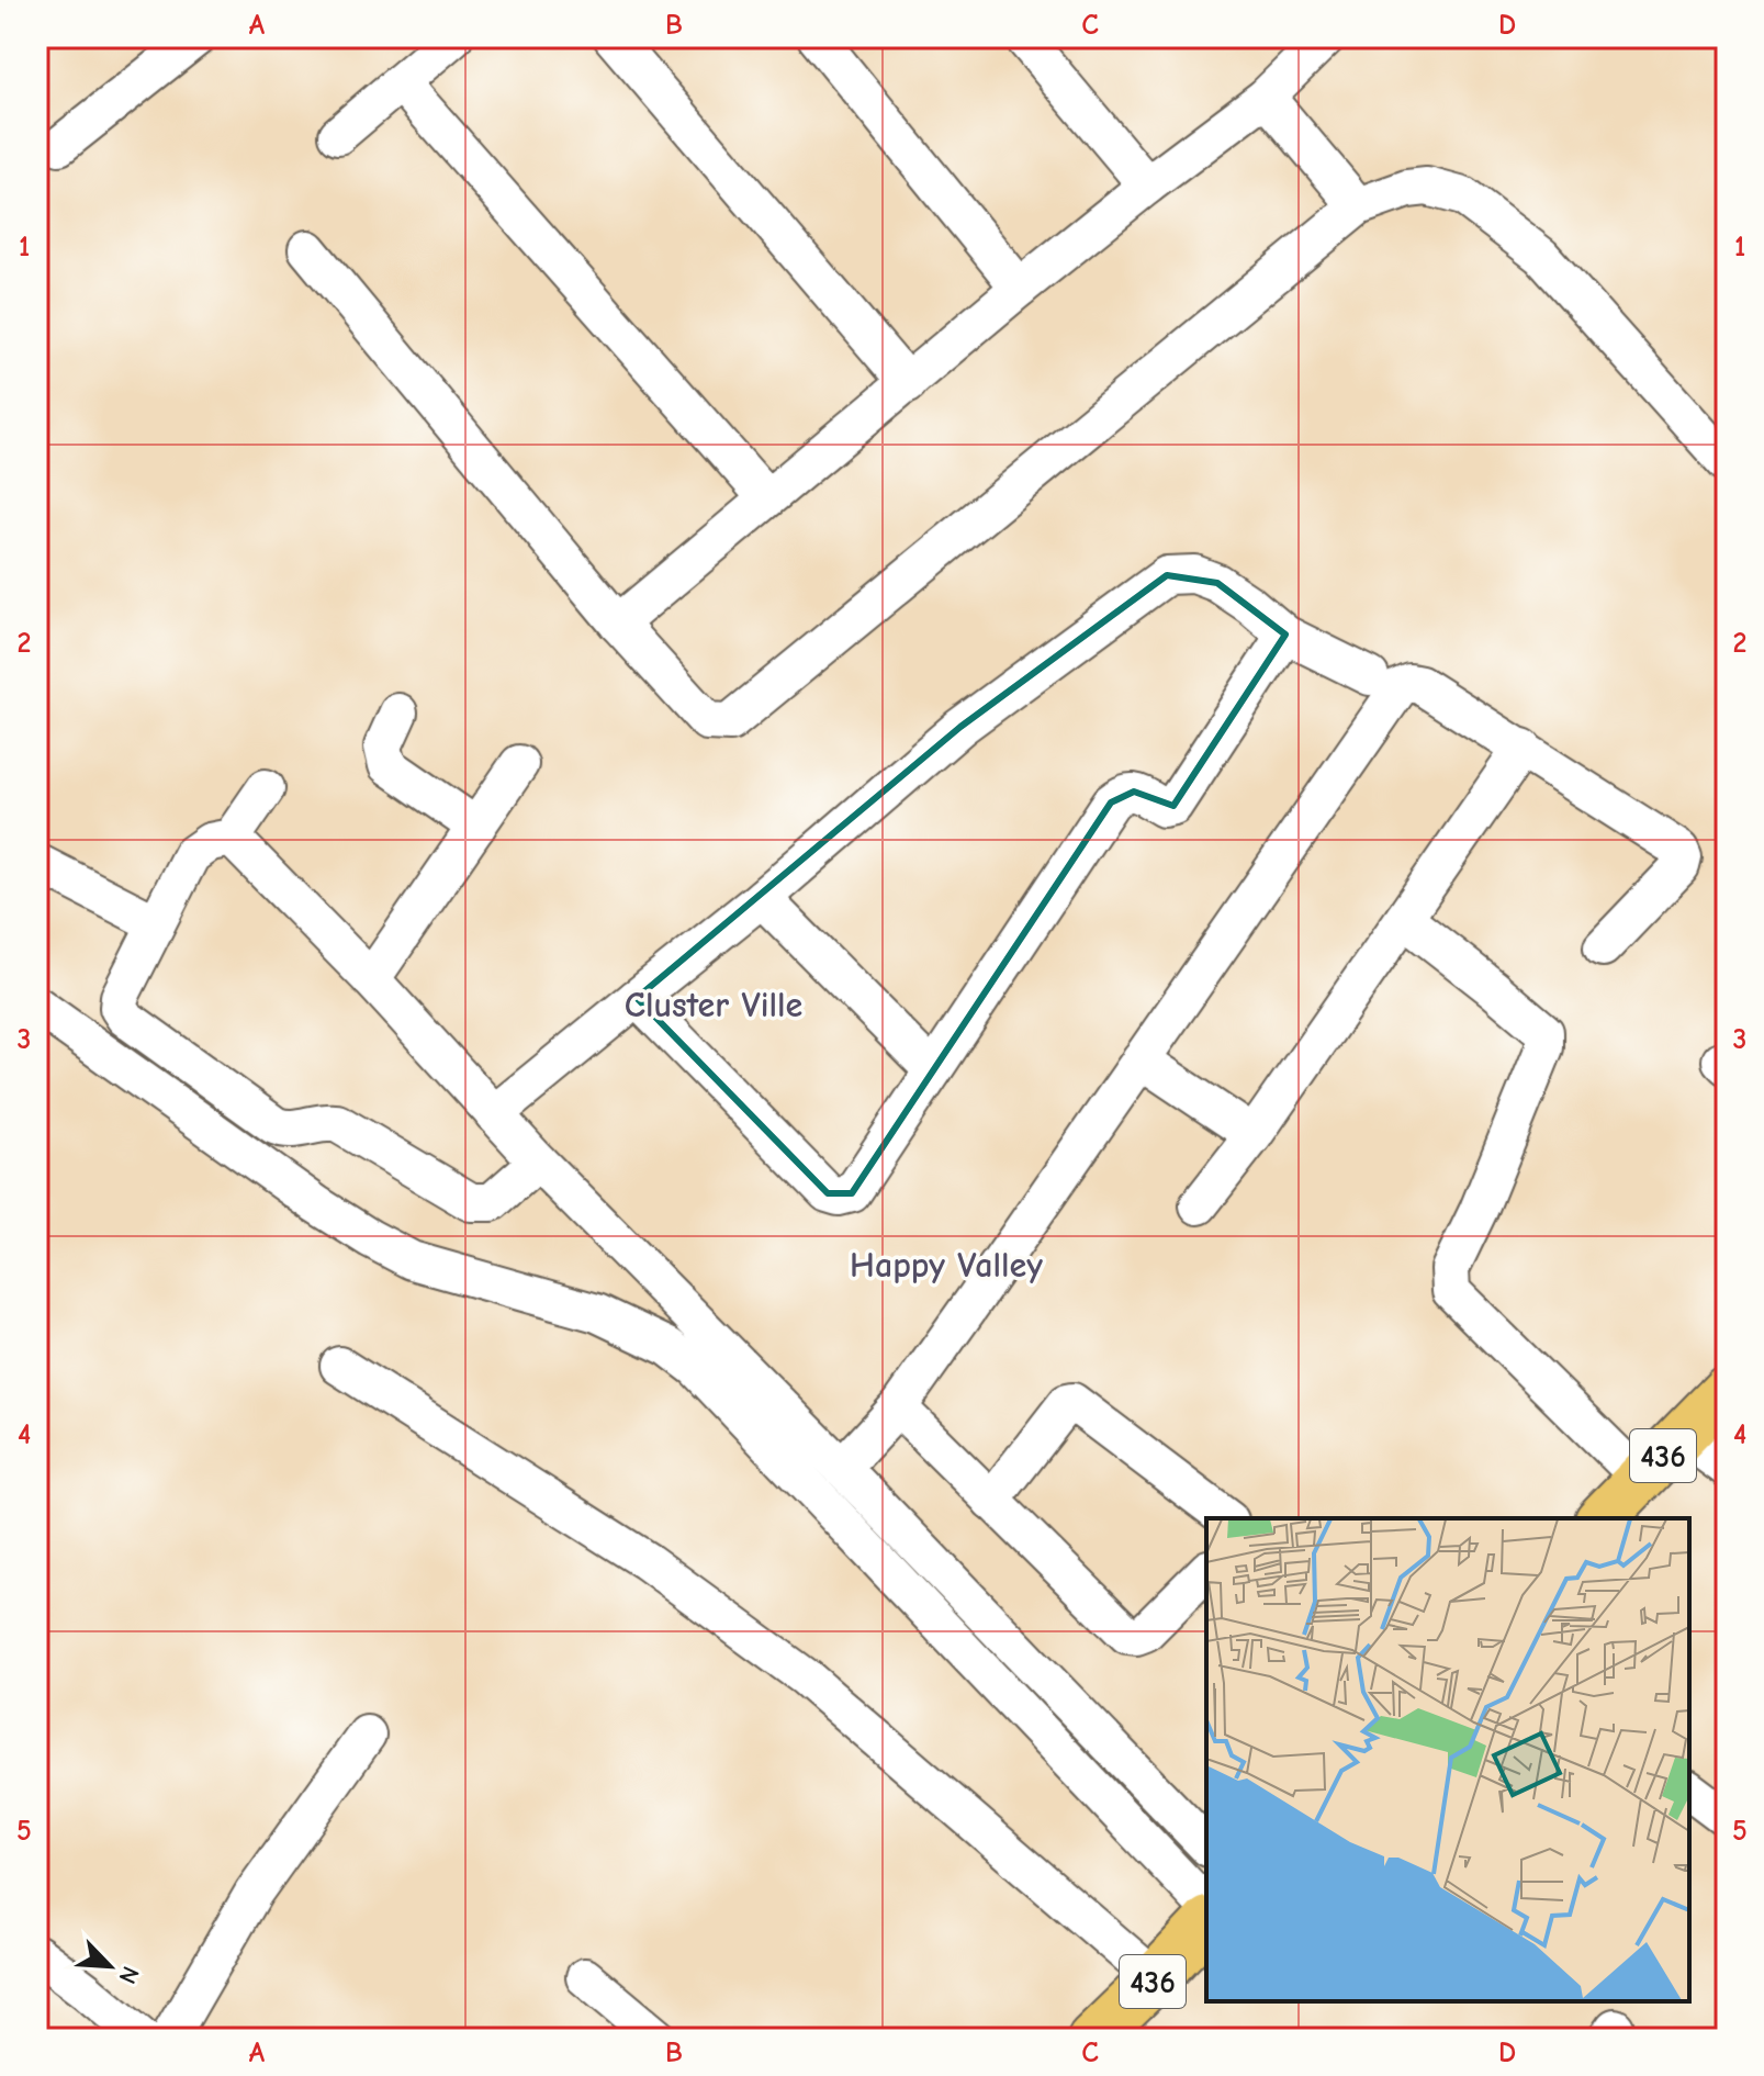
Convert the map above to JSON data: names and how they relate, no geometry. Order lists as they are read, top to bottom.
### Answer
{
  "streets": {
    "main road": ["436"]
  },
  "districts": ["Cluster Ville", "Happy Valley"],
  "north": "bottom right",
  "grid": {
    "columns": [
      "A",
      "B",
      "C",
      "D"
    ],
    "rows": [
      "1",
      "2",
      "3",
      "4",
      "5"
    ]
  }
}
